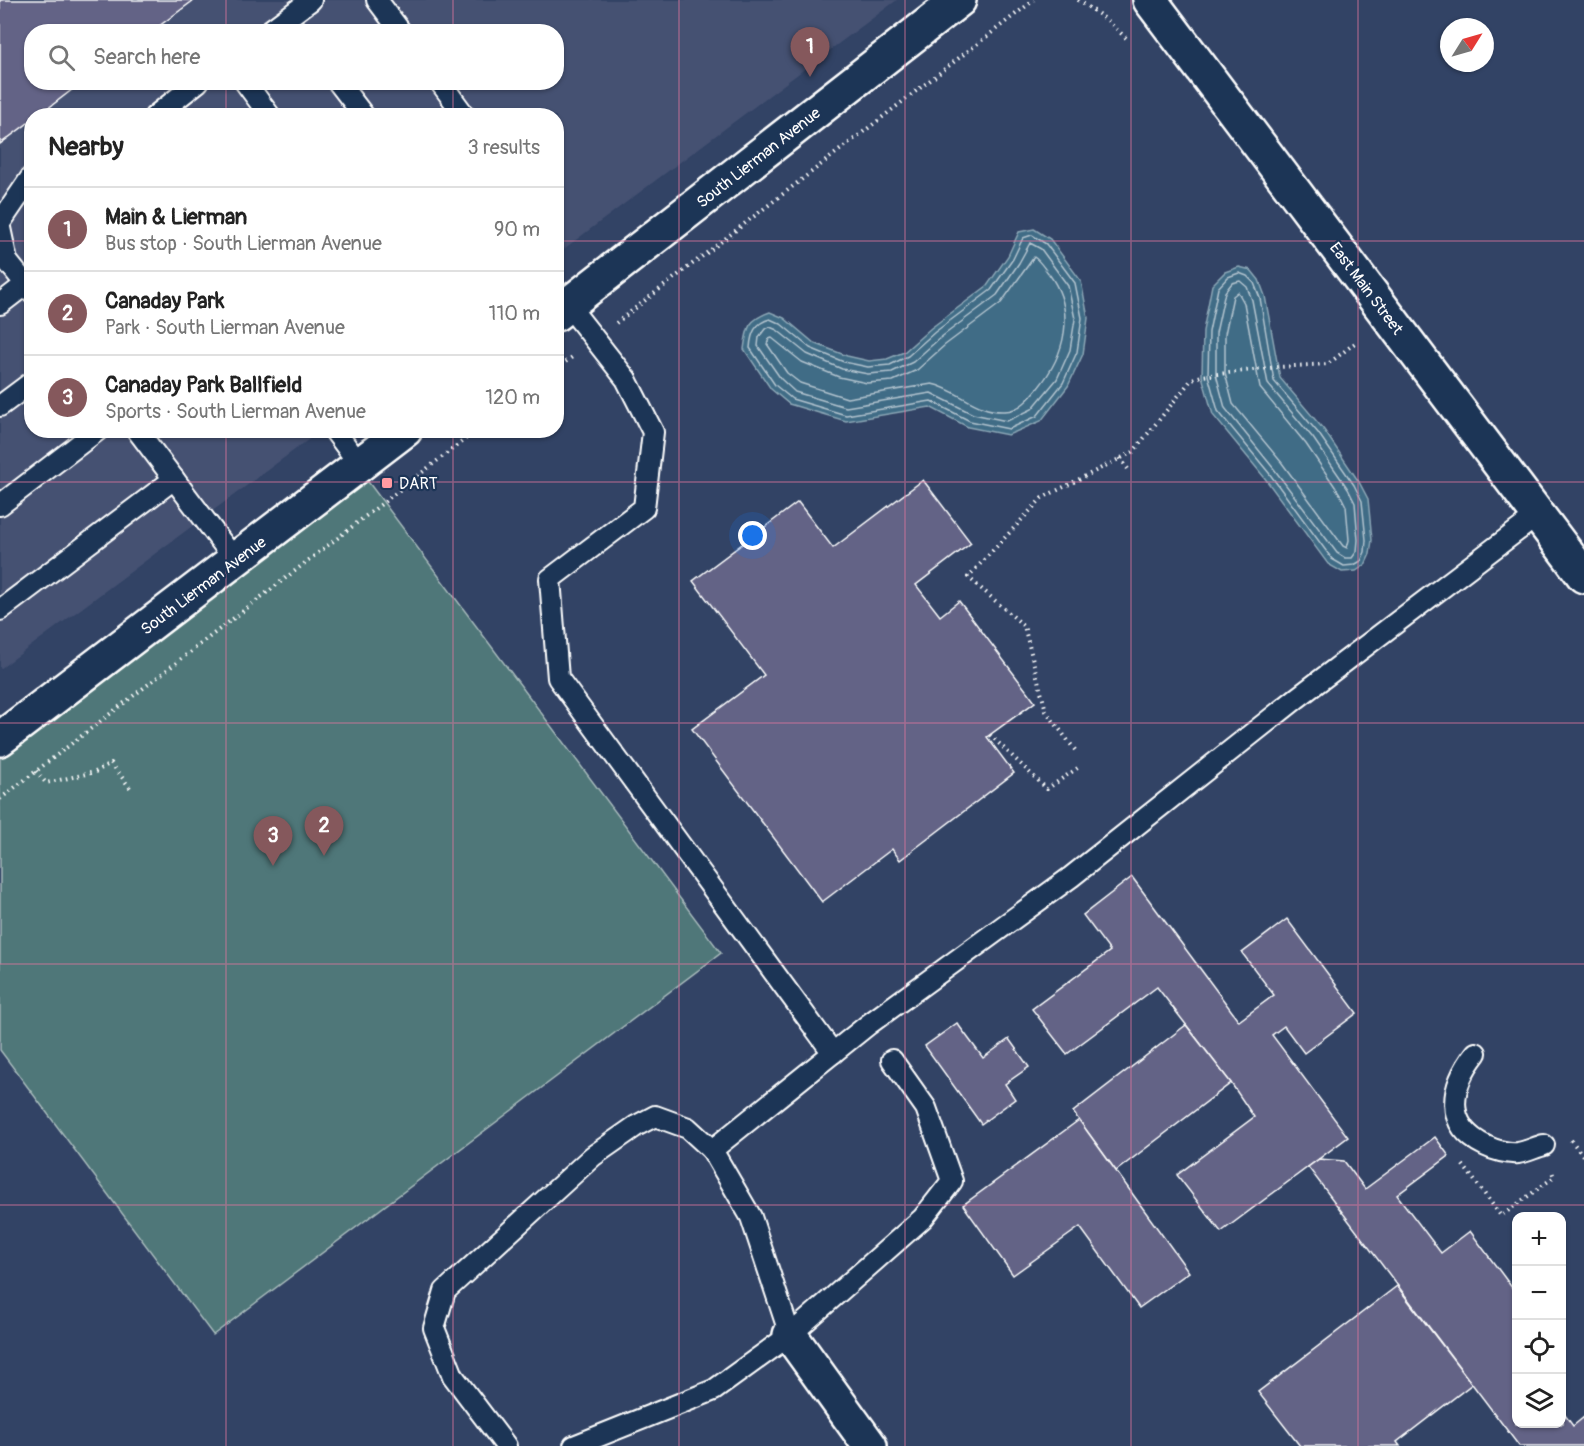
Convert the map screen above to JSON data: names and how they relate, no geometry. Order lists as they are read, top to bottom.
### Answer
{
  "streets": {
    "street": ["South Lierman Avenue", "East Main Street"]
  },
  "places": {
    "transit": ["DART"]
  },
  "north": "top right",
  "page": {
    "search": "Search here",
    "pins": ["1", "2", "3"],
    "heading": ["Nearby", "3 results"],
    "list": [
      {
        "mark": "1",
        "name": "Main & Lierman",
        "note": "Bus stop · South Lierman Avenue",
        "value": "90 m"
      },
      {
        "mark": "2",
        "name": "Canaday Park",
        "note": "Park · South Lierman Avenue",
        "value": "110 m"
      },
      {
        "mark": "3",
        "name": "Canaday Park Ballfield",
        "note": "Sports · South Lierman Avenue",
        "value": "120 m"
      }
    ],
    "map_buttons": ["+", "−"]
  }
}
